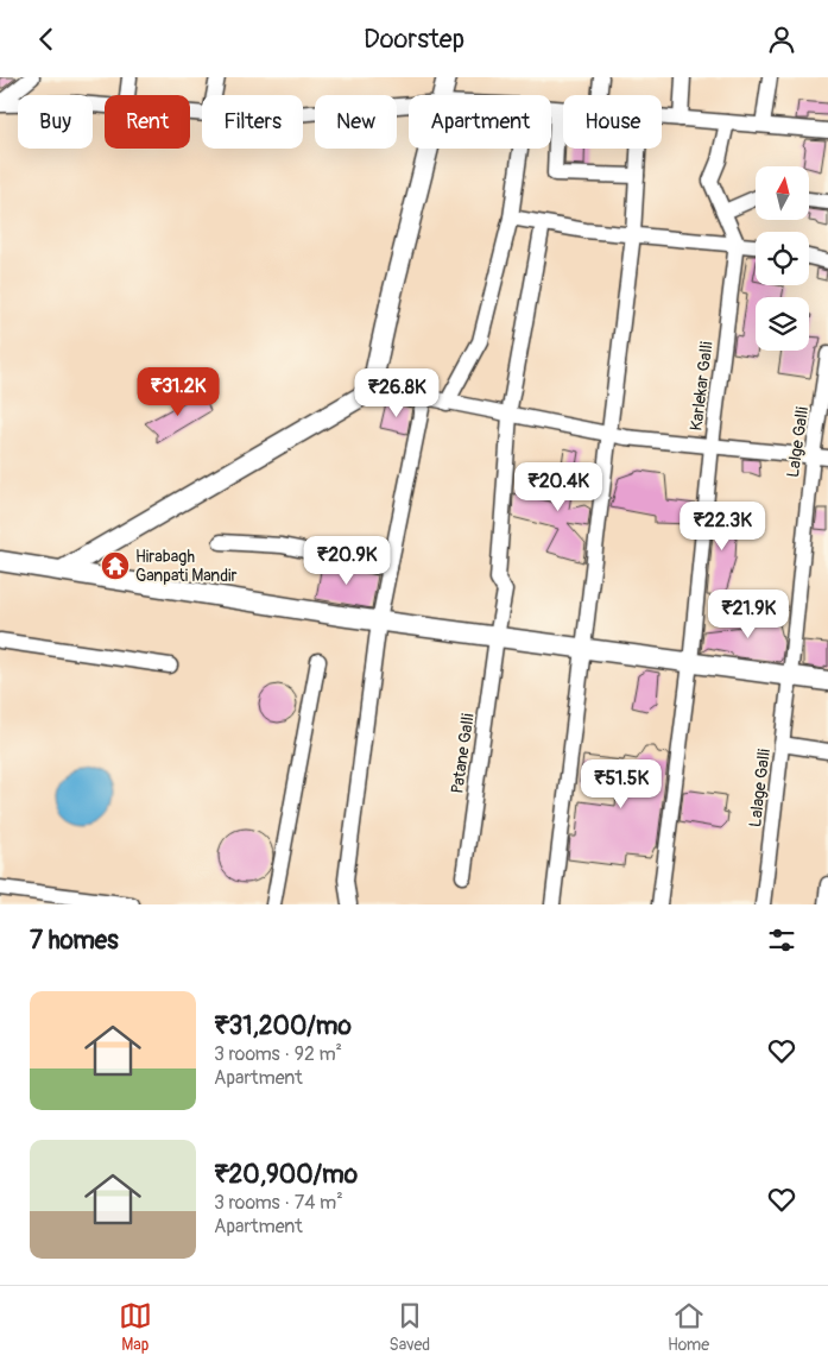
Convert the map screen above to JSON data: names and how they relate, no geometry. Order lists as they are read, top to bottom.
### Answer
{
  "streets": {
    "street": [
      "Karlekar Galli",
      "Lalge Galli",
      "Patane Galli",
      "Lalage Galli"
    ]
  },
  "crossings": [
    ["Lalge Galli", "Lalage Galli"]
  ],
  "places": {
    "temple": ["Hirabagh Ganpati Mandir"]
  },
  "north": "top",
  "page": {
    "header": "Doorstep",
    "chip": [
      "Buy",
      "Rent",
      "Filters",
      "New",
      "Apartment",
      "House"
    ],
    "price": [
      "₹31.2K",
      "₹26.8K",
      "₹20.4K",
      "₹22.3K",
      "₹20.9K",
      "₹21.9K",
      "₹51.5K"
    ],
    "heading": "7 homes",
    "list": [
      {
        "name": "₹31,200/mo",
        "note": "3 rooms · 92 m² · Apartment"
      },
      {
        "name": "₹20,900/mo",
        "note": "3 rooms · 74 m² · Apartment"
      }
    ],
    "tabs": ["Map", "Saved", "Home"]
  }
}
